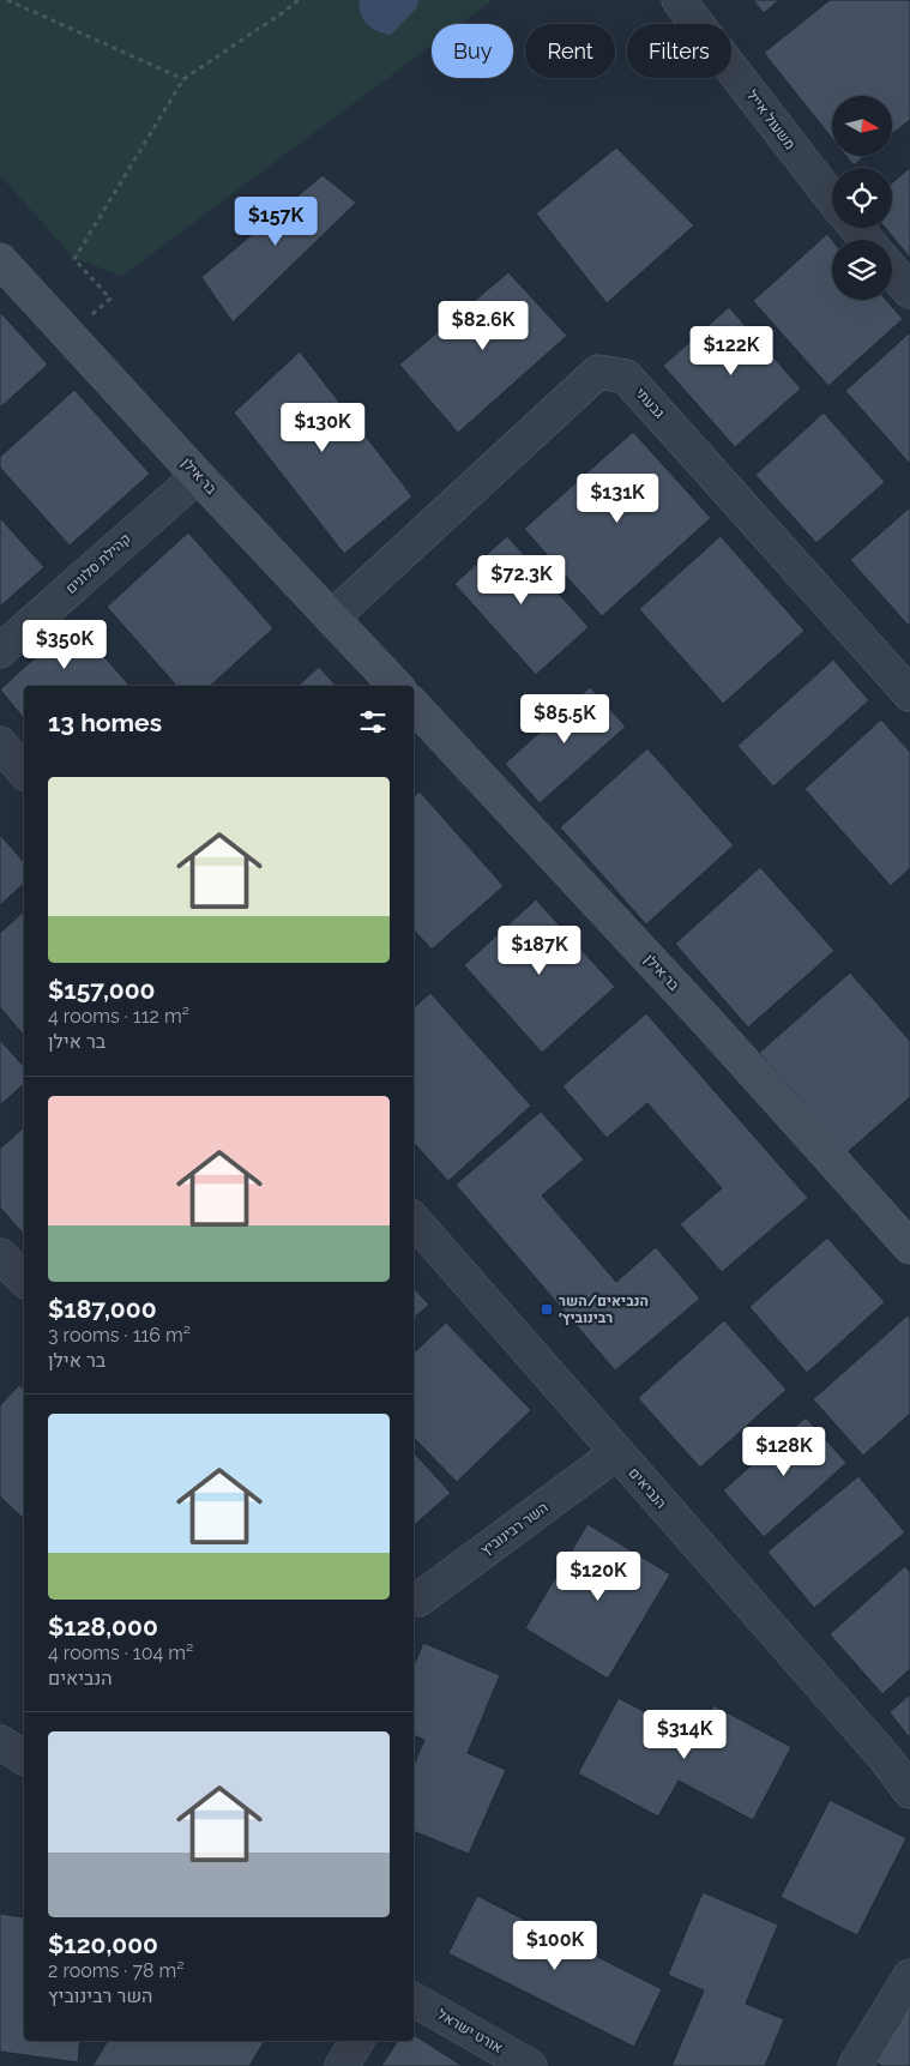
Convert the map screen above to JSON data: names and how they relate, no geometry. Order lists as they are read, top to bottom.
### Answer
{
  "streets": {
    "street": [
      "משעול אייל",
      "גבעתי",
      "בר אילן",
      "קהילת סלונים",
      "הנביאים",
      "השר רבינוביץ",
      "אורט ישראל"
    ]
  },
  "crossings": [
    ["גבעתי", "בר אילן"],
    ["בר אילן", "קהילת סלונים"],
    ["הנביאים", "השר רבינוביץ"]
  ],
  "places": {
    "transit": ["הנביאים/השר רבינוביץ׳"]
  },
  "north": "right",
  "page": {
    "chip": ["Buy", "Rent", "Filters"],
    "price": [
      "$157K",
      "$82.6K",
      "$122K",
      "$130K",
      "$131K",
      "$72.3K",
      "$350K",
      "$85.5K",
      "$187K",
      "$128K",
      "$120K",
      "$314K",
      "$100K"
    ],
    "heading": "13 homes",
    "list": [
      {
        "name": "$157,000",
        "note": "4 rooms · 112 m² · בר אילן"
      },
      {
        "name": "$187,000",
        "note": "3 rooms · 116 m² · בר אילן"
      },
      {
        "name": "$128,000",
        "note": "4 rooms · 104 m² · הנביאים"
      },
      {
        "name": "$120,000",
        "note": "2 rooms · 78 m² · השר רבינוביץ"
      }
    ]
  }
}
